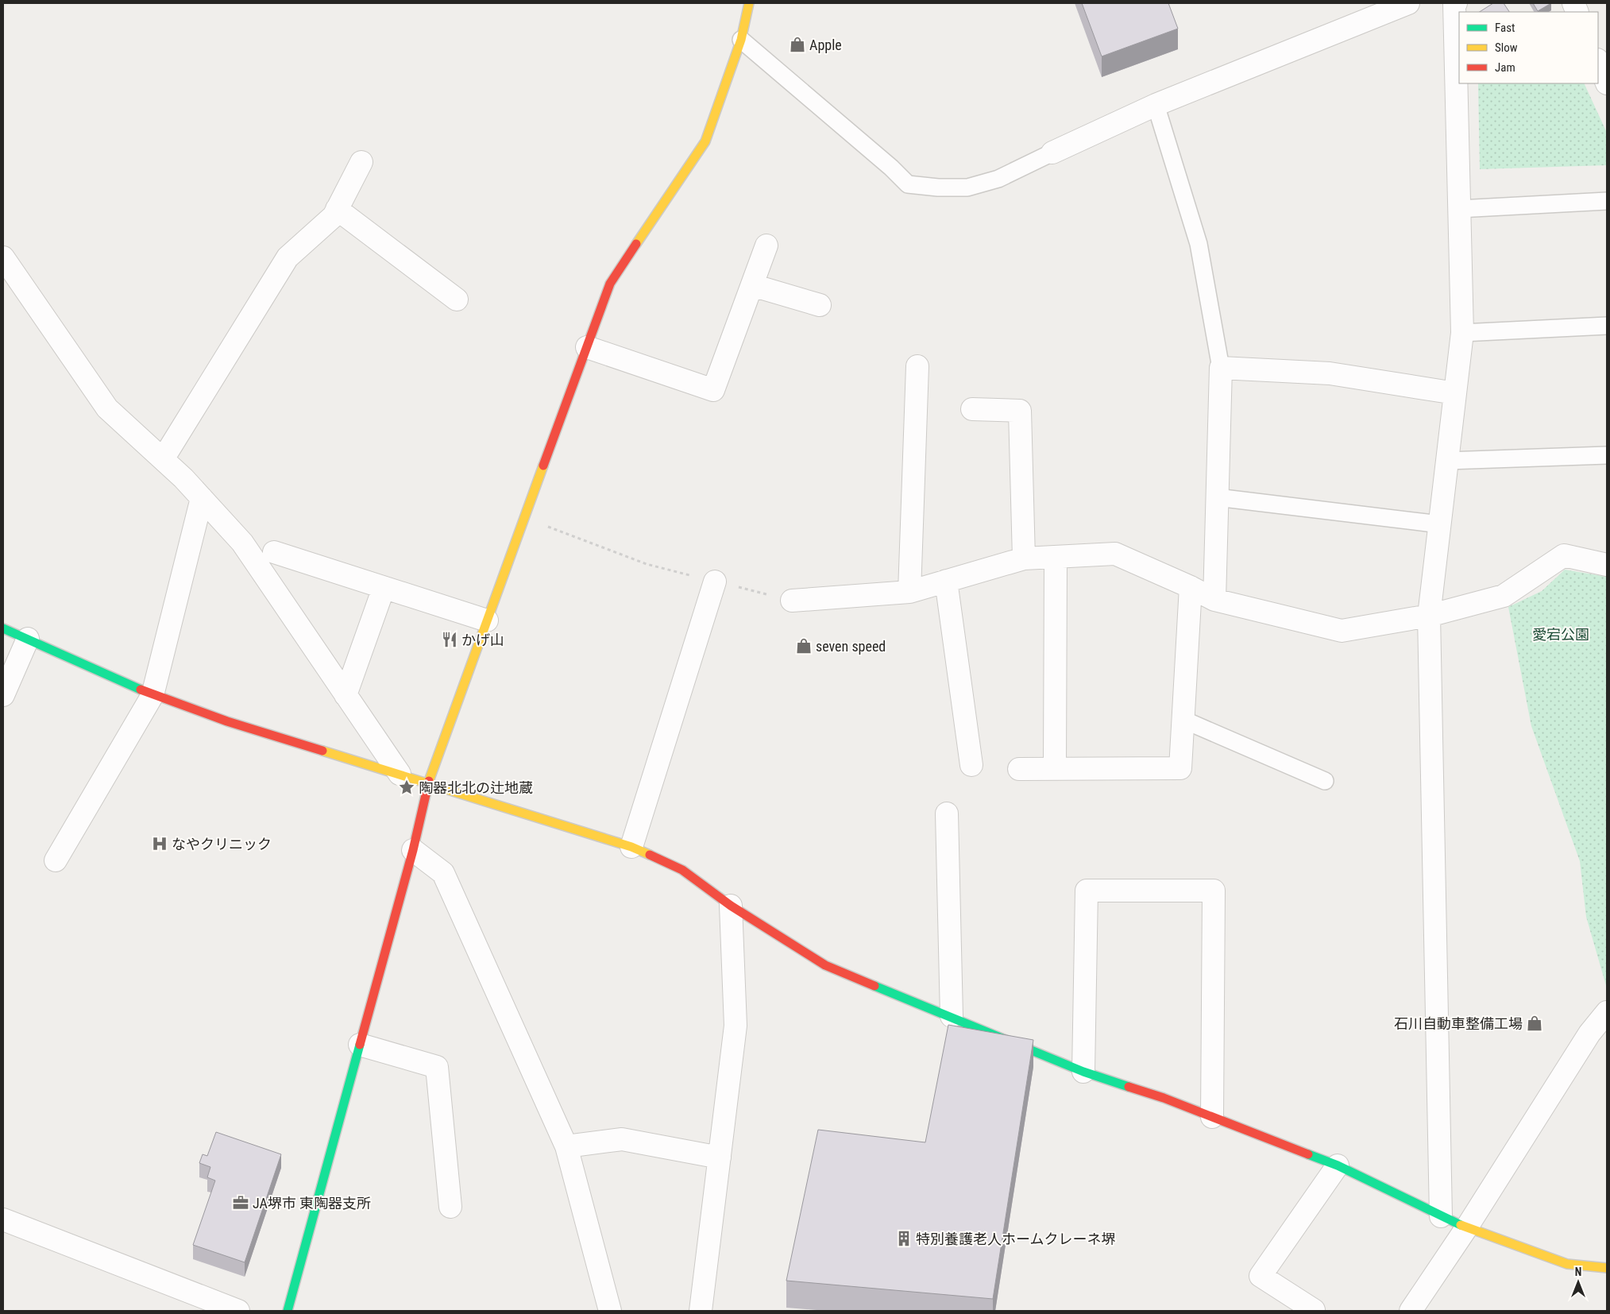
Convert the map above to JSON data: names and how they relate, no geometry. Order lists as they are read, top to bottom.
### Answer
{
  "parks": ["愛宕公園"],
  "places": {
    "shop": ["Apple", "seven speed", "石川自動車整備工場"],
    "restaurant": ["かげ山"],
    "place": ["陶器北北の辻地蔵"],
    "hospital": ["なやクリニック"],
    "office": ["JA堺市 東陶器支所"],
    "building": ["特別養護老人ホームクレーネ堺"]
  },
  "legend": ["Fast", "Slow", "Jam"],
  "north": "top"
}
